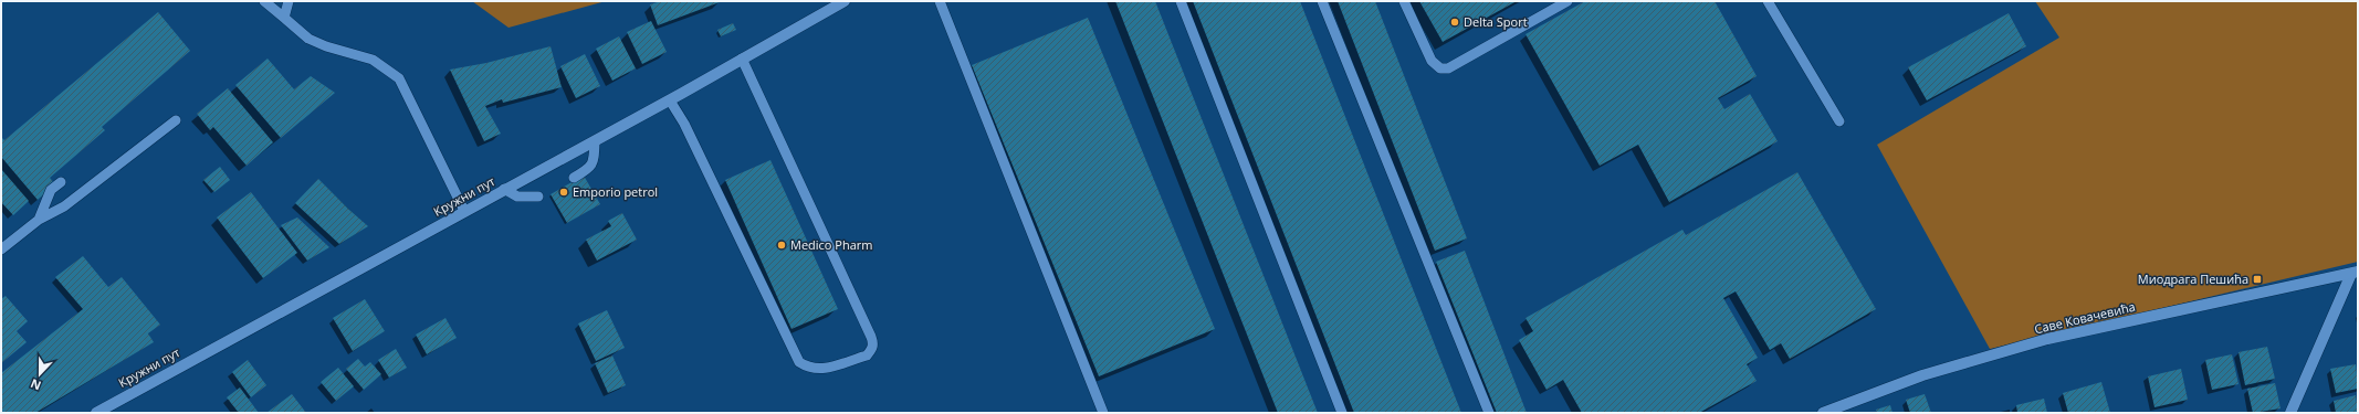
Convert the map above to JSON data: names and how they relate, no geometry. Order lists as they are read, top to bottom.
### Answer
{
  "streets": {
    "main road": ["Кружни пут", "Саве Ковачевића"]
  },
  "places": {
    "other": ["Delta Sport", "Emporio petrol", "Medico Pharm"],
    "transit": ["Миодрага Пешића"]
  },
  "north": "bottom"
}
